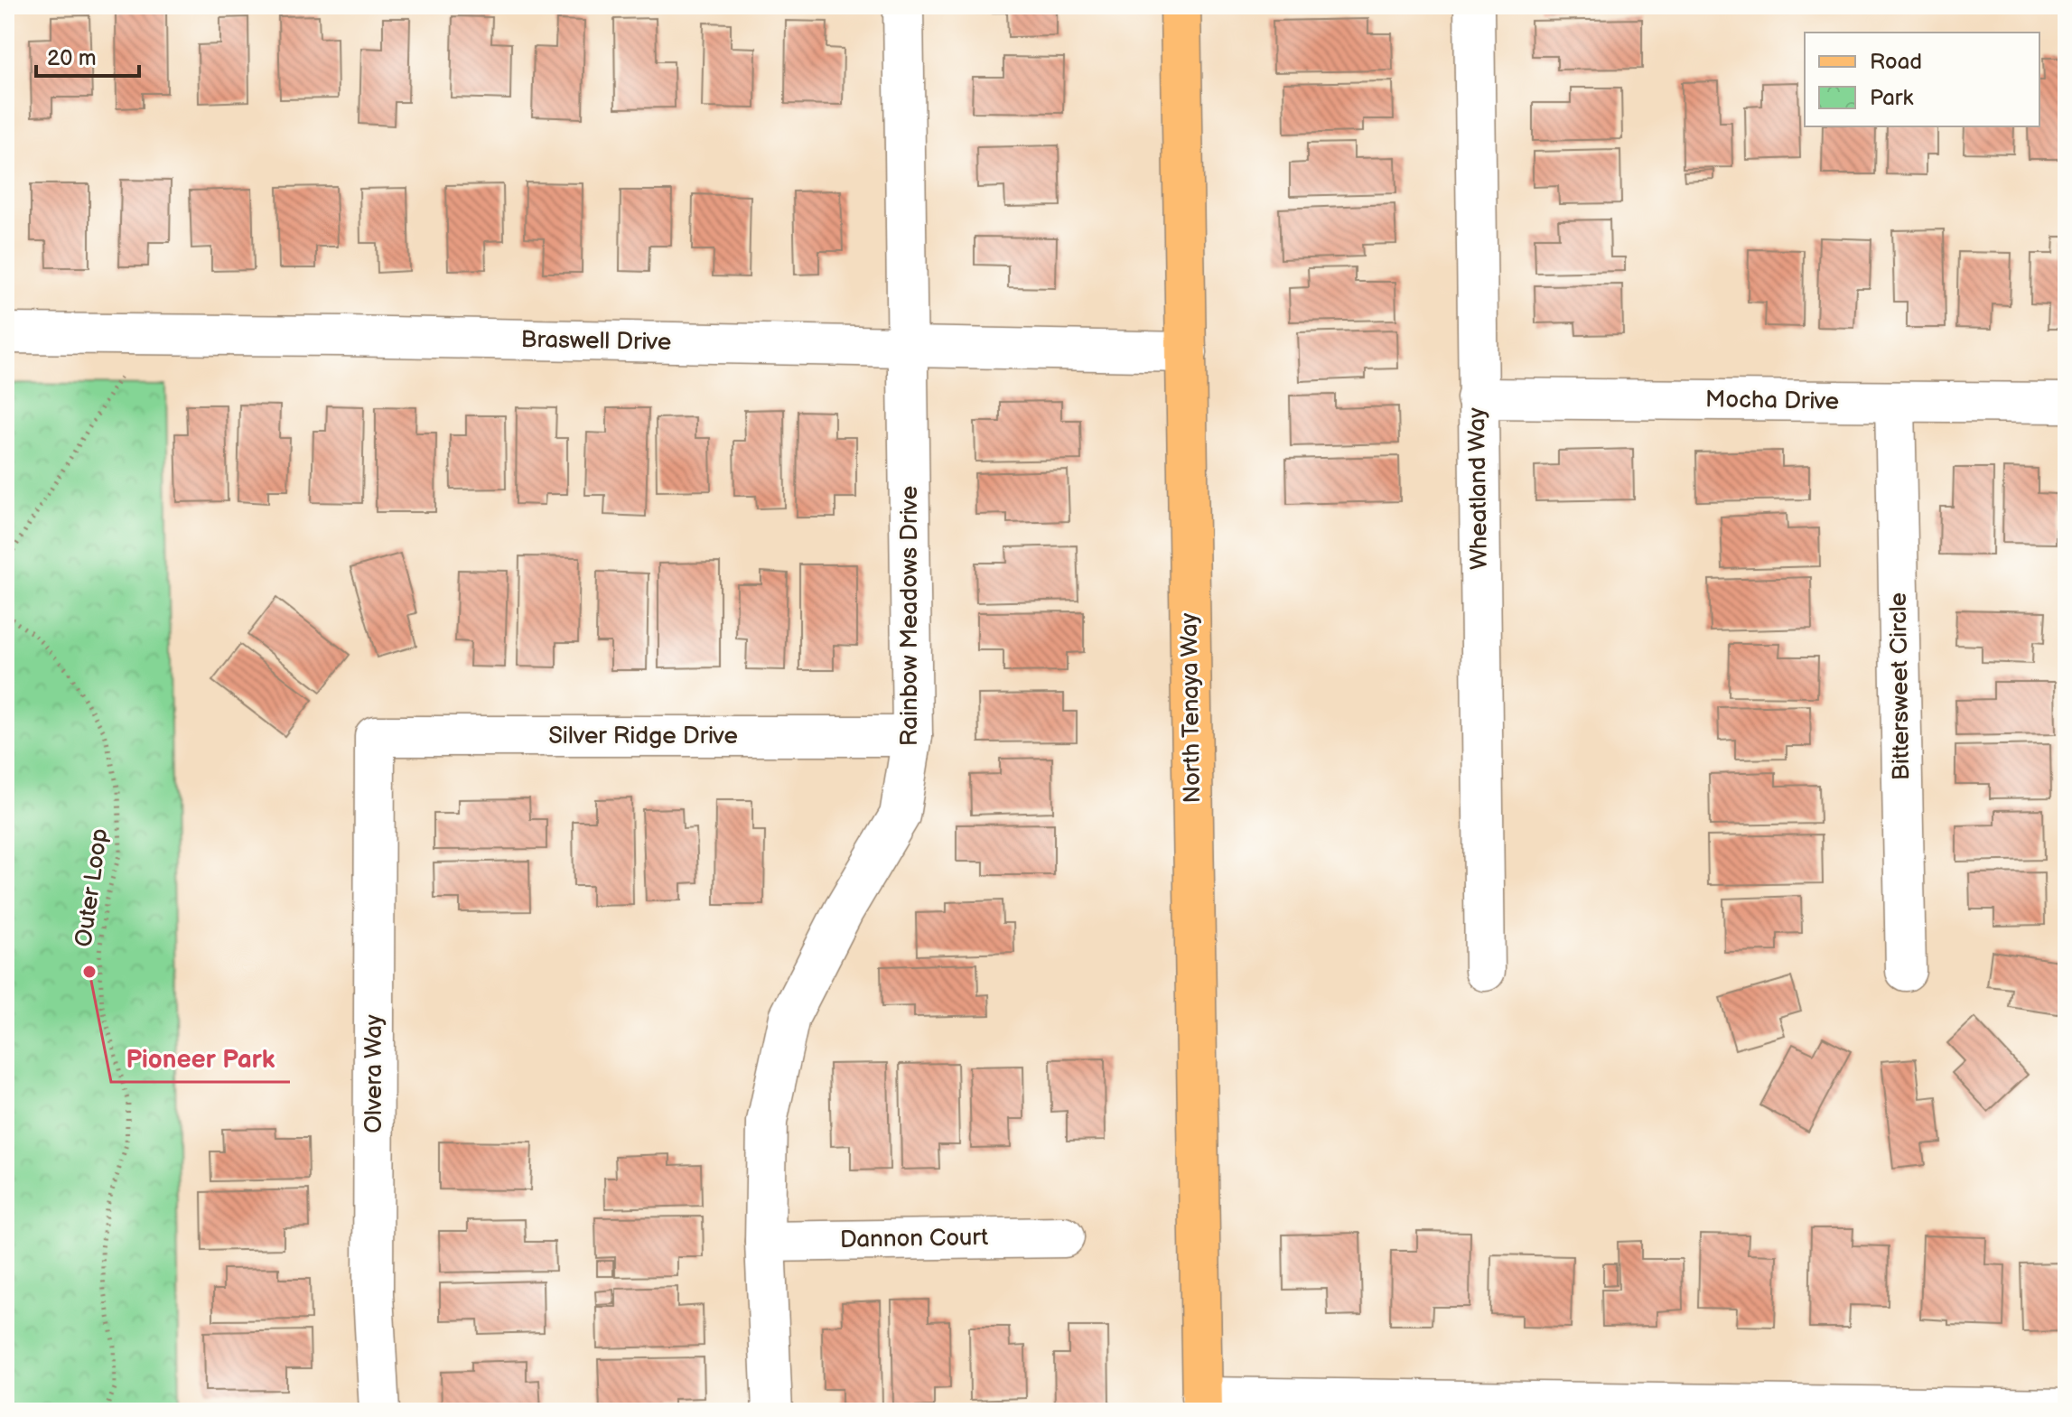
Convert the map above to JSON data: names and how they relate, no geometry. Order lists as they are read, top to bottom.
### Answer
{
  "streets": {
    "main road": ["North Tenaya Way"],
    "street": [
      "Braswell Drive",
      "Mocha Drive",
      "Wheatland Way",
      "Rainbow Meadows Drive",
      "Bittersweet Circle",
      "Silver Ridge Drive",
      "Olvera Way",
      "Dannon Court"
    ],
    "path": ["Outer Loop"]
  },
  "crossings": [
    ["Braswell Drive", "Rainbow Meadows Drive"],
    ["Braswell Drive", "North Tenaya Way"],
    ["Mocha Drive", "Wheatland Way"],
    ["Mocha Drive", "Bittersweet Circle"],
    ["Rainbow Meadows Drive", "Silver Ridge Drive"],
    ["Rainbow Meadows Drive", "Dannon Court"],
    ["Silver Ridge Drive", "Olvera Way"]
  ],
  "places": ["Pioneer Park"],
  "legend": ["Road", "Park"],
  "scale_bar": "20 m"
}
